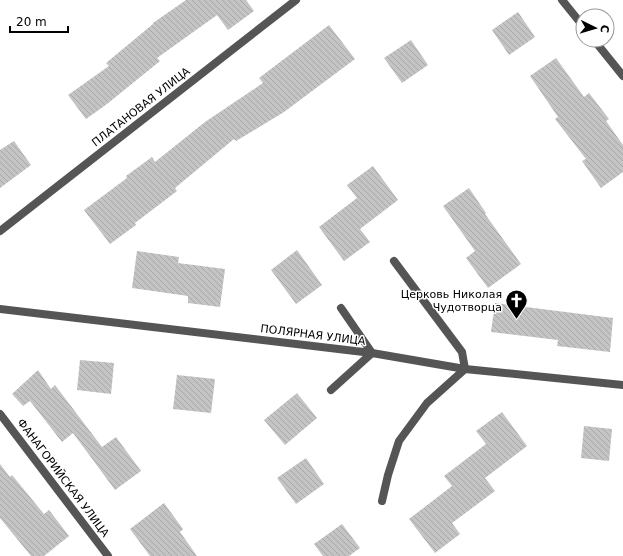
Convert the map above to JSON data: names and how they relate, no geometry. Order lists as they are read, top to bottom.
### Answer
{
  "streets": {
    "street": ["ПЛАТАНОВАЯ УЛИЦА", "ПОЛЯРНАЯ УЛИЦА", "ФАНАГОРИЙСКАЯ УЛИЦА"]
  },
  "places": {
    "church": ["Церковь Николая Чудотворца"]
  },
  "scale_bar": "20 m",
  "north": "right"
}
